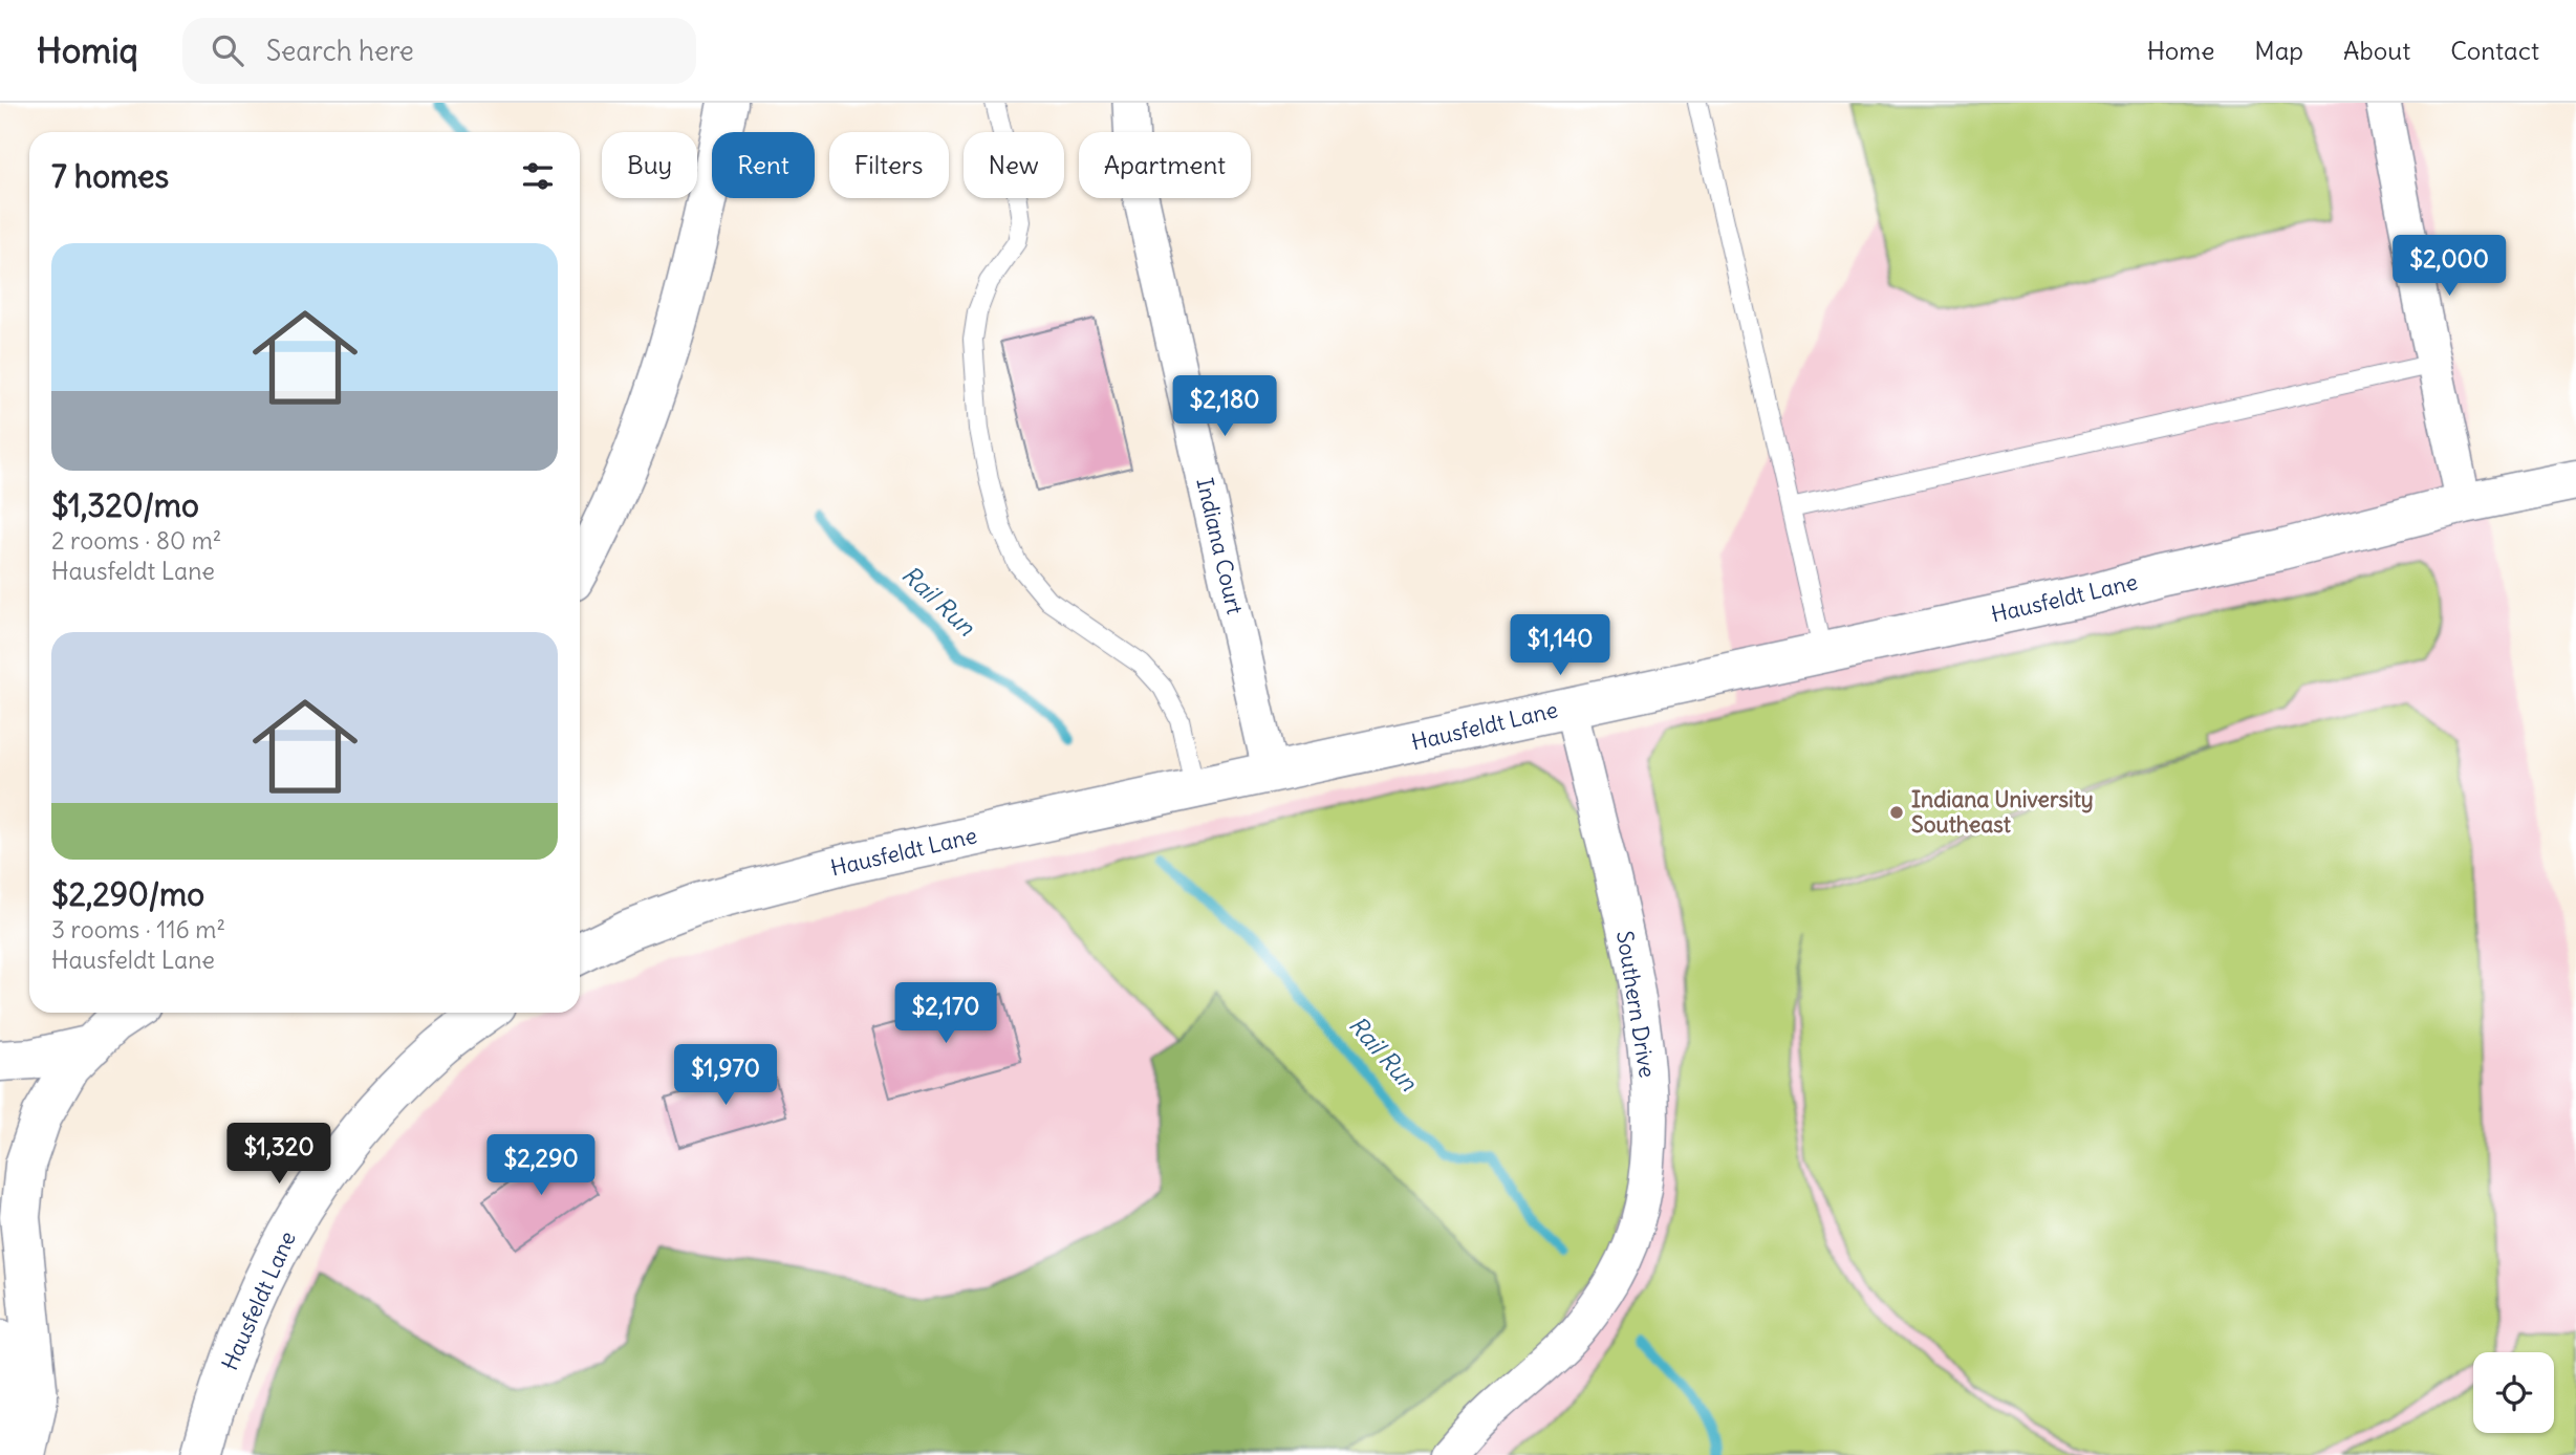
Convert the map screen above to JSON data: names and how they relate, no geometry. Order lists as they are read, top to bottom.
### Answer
{
  "streets": {
    "main road": ["Hausfeldt Lane"],
    "street": ["Indiana Court", "Southern Drive"]
  },
  "crossings": [
    ["Indiana Court", "Hausfeldt Lane"],
    ["Hausfeldt Lane", "Southern Drive"]
  ],
  "water": ["Rail Run"],
  "places": ["Indiana University Southeast"],
  "page": {
    "header": "Homiq",
    "search": "Search here",
    "nav": [
      "Home",
      "Map",
      "About",
      "Contact"
    ],
    "chip": [
      "Buy",
      "Rent",
      "Filters",
      "New",
      "Apartment"
    ],
    "heading": "7 homes",
    "list": [
      {
        "name": "$1,320/mo",
        "note": "2 rooms · 80 m² · Hausfeldt Lane"
      },
      {
        "name": "$2,290/mo",
        "note": "3 rooms · 116 m² · Hausfeldt Lane"
      }
    ],
    "price": [
      "$2,000",
      "$2,180",
      "$1,140",
      "$2,170",
      "$1,970",
      "$1,320",
      "$2,290"
    ]
  }
}
